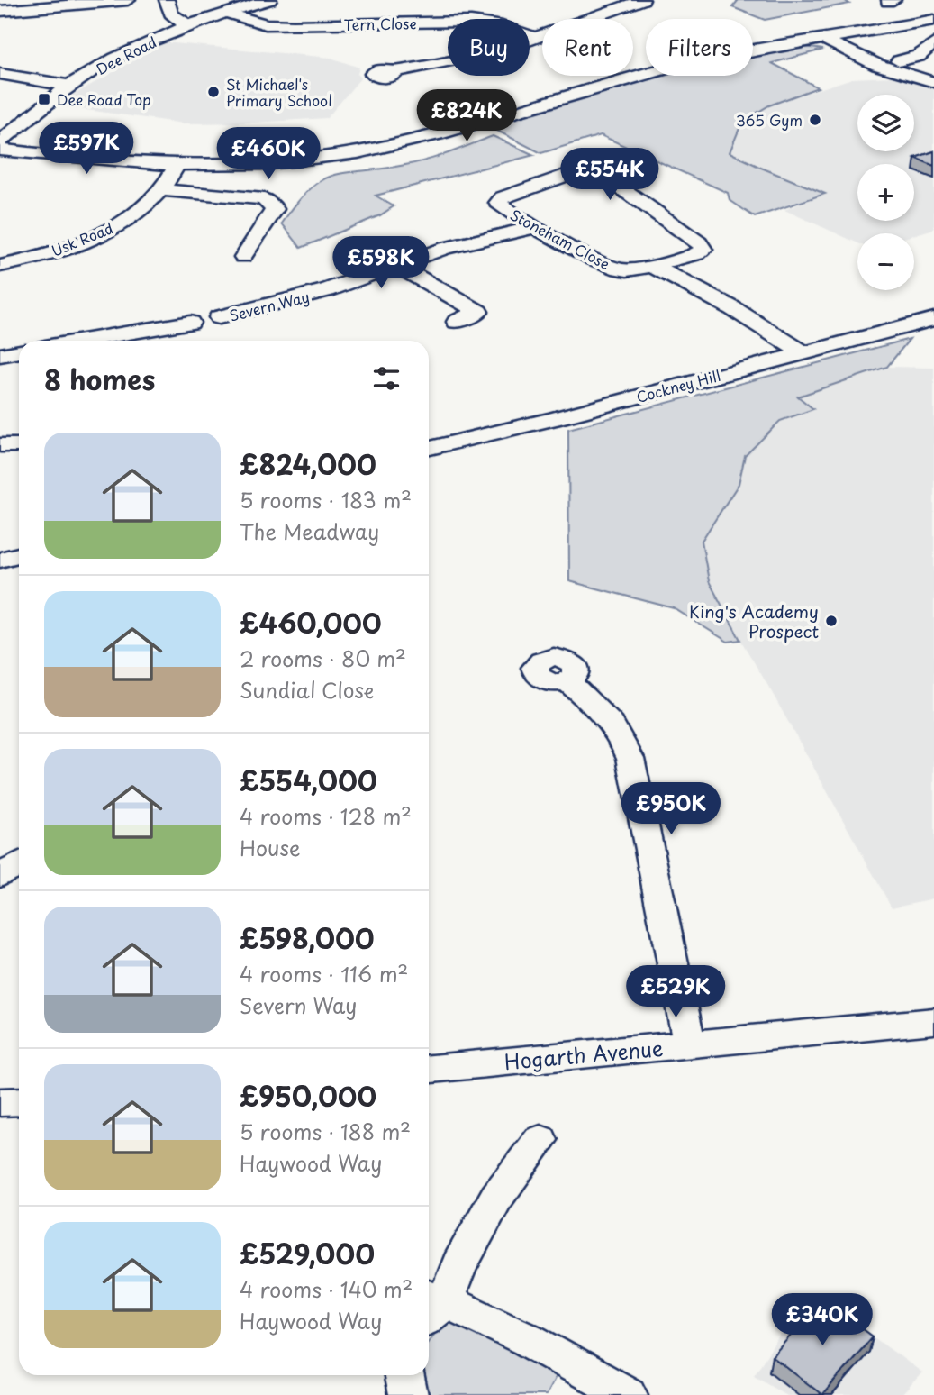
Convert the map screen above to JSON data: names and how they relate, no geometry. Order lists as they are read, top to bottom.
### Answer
{
  "streets": {
    "street": [
      "Tern Close",
      "Dee Road",
      "Usk Road",
      "Stoneham Close",
      "Severn Way",
      "Cockney Hill",
      "Hogarth Avenue"
    ]
  },
  "crossings": [
    ["Tern Close", "Dee Road"],
    ["Stoneham Close", "Severn Way"]
  ],
  "places": {
    "other": ["St Michael's Primary School", "365 Gym", "King's Academy Prospect"],
    "transit": ["Dee Road Top"]
  },
  "page": {
    "chip": ["Buy", "Rent", "Filters"],
    "price": [
      "£824K",
      "£597K",
      "£460K",
      "£554K",
      "£598K",
      "£950K",
      "£529K",
      "£340K"
    ],
    "map_buttons": ["+", "−"],
    "heading": "8 homes",
    "list": [
      {
        "name": "£824,000",
        "note": "5 rooms · 183 m² · The Meadway"
      },
      {
        "name": "£460,000",
        "note": "2 rooms · 80 m² · Sundial Close"
      },
      {
        "name": "£554,000",
        "note": "4 rooms · 128 m² · House"
      },
      {
        "name": "£598,000",
        "note": "4 rooms · 116 m² · Severn Way"
      },
      {
        "name": "£950,000",
        "note": "5 rooms · 188 m² · Haywood Way"
      },
      {
        "name": "£529,000",
        "note": "4 rooms · 140 m² · Haywood Way"
      }
    ]
  }
}
